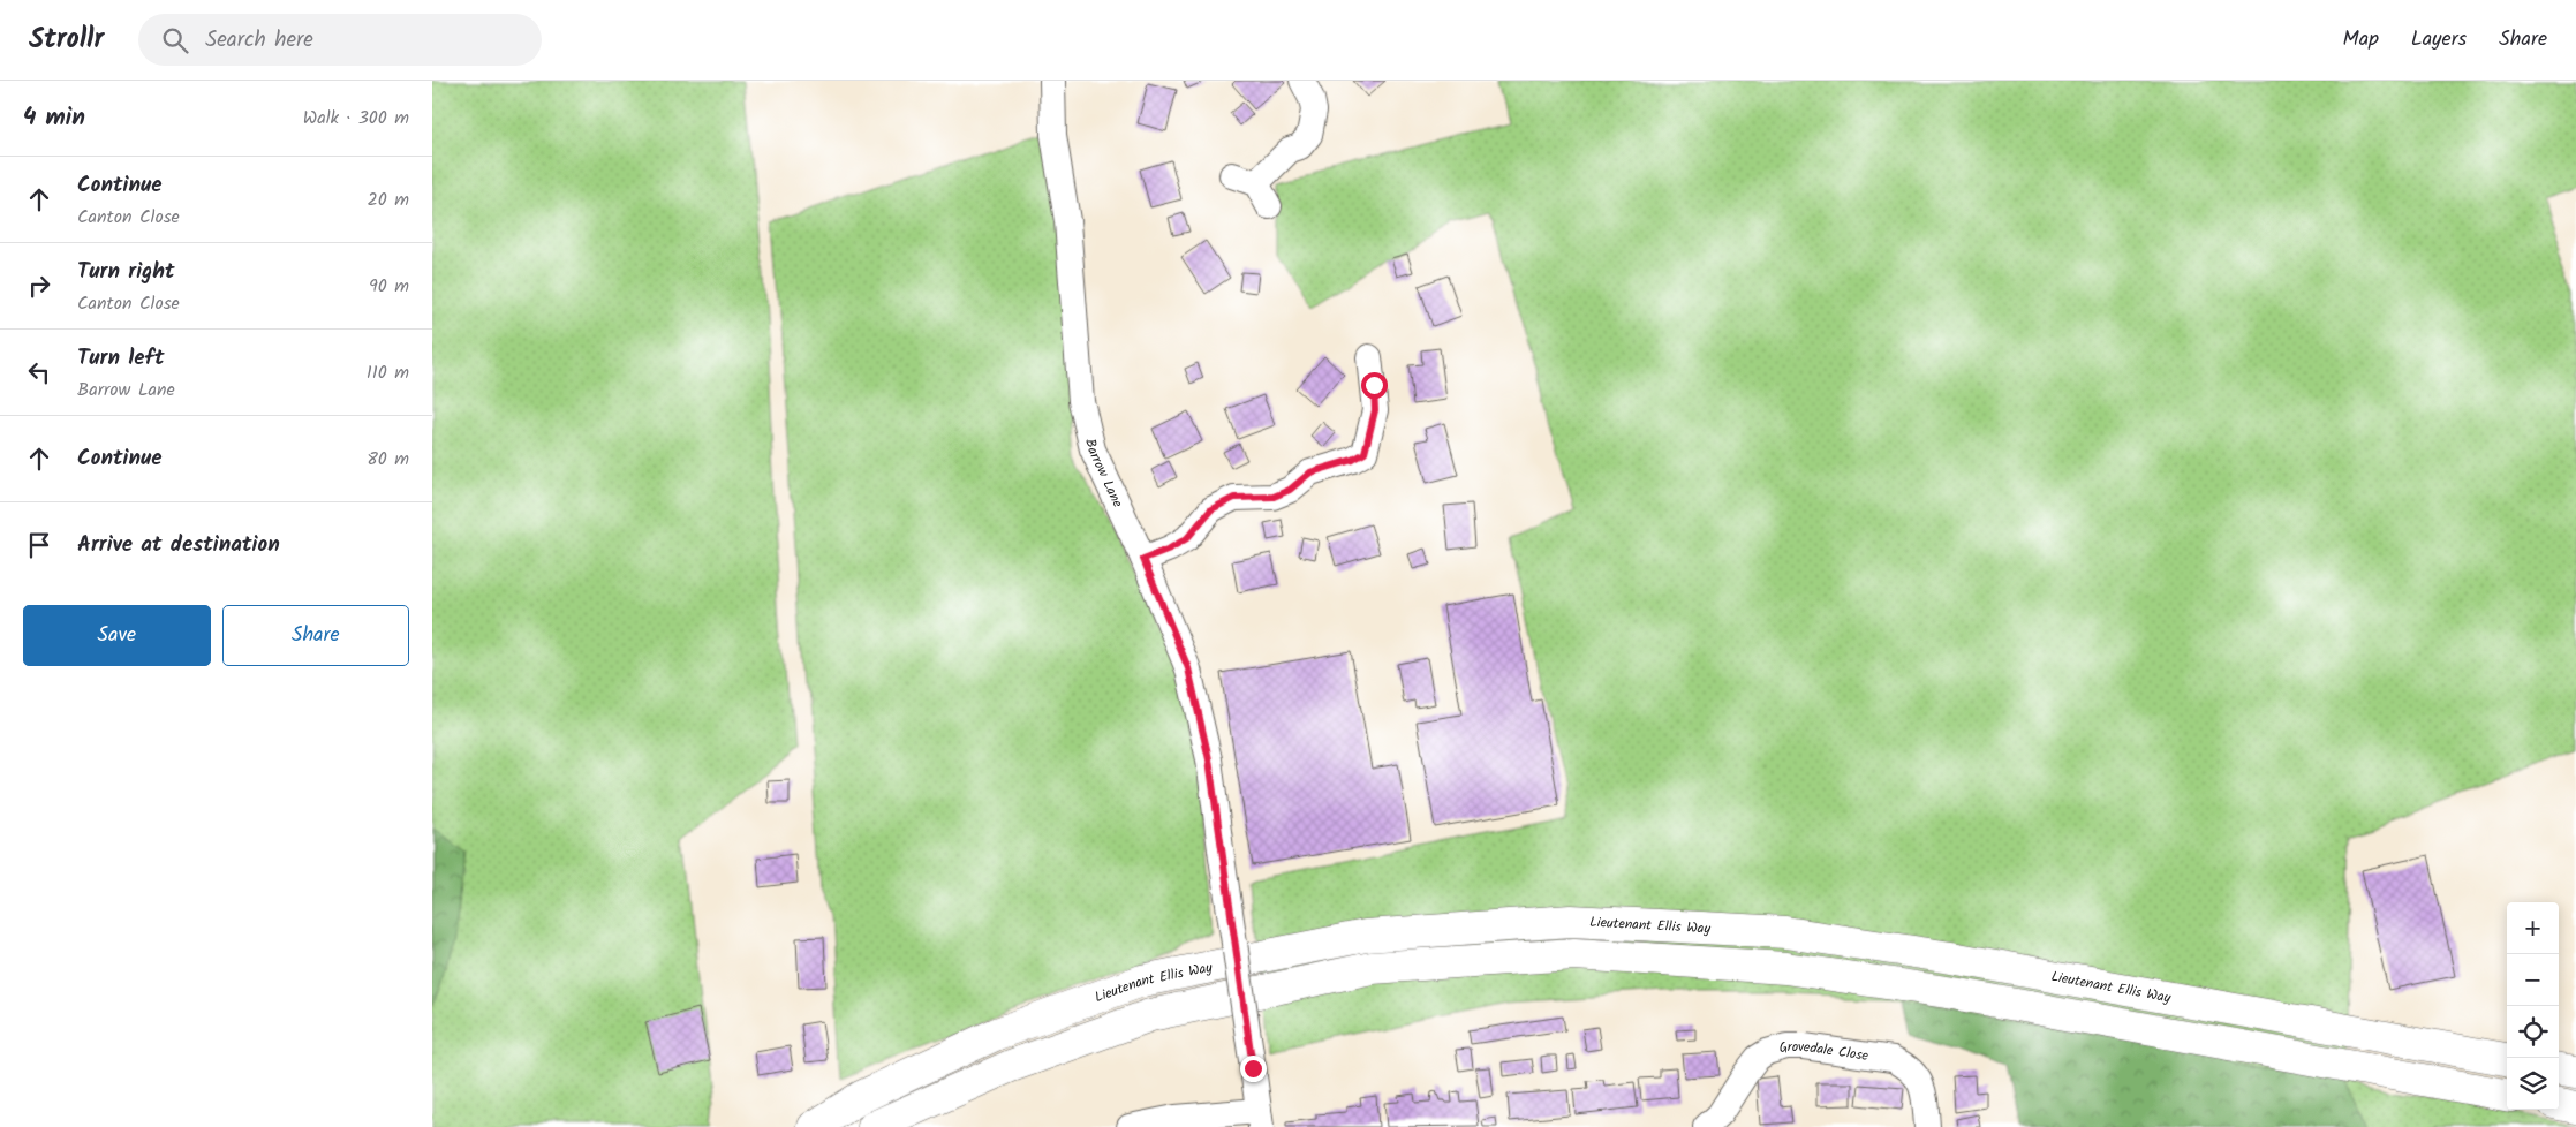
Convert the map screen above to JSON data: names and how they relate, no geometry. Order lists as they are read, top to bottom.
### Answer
{
  "streets": {
    "main road": ["Lieutenant Ellis Way"],
    "street": ["Barrow Lane", "Grovedale Close"]
  },
  "page": {
    "header": "Strollr",
    "search": "Search here",
    "nav": ["Map", "Layers", "Share"],
    "heading": ["4 min", "Walk · 300 m"],
    "list": [
      ["Continue", "Canton Close", "20 m"],
      ["Turn right", "Canton Close", "90 m"],
      ["Turn left", "Barrow Lane", "110 m"],
      ["Continue", "80 m"],
      "Arrive at destination"
    ],
    "buttons": ["Save", "Share"],
    "map_buttons": ["+", "−"]
  }
}
